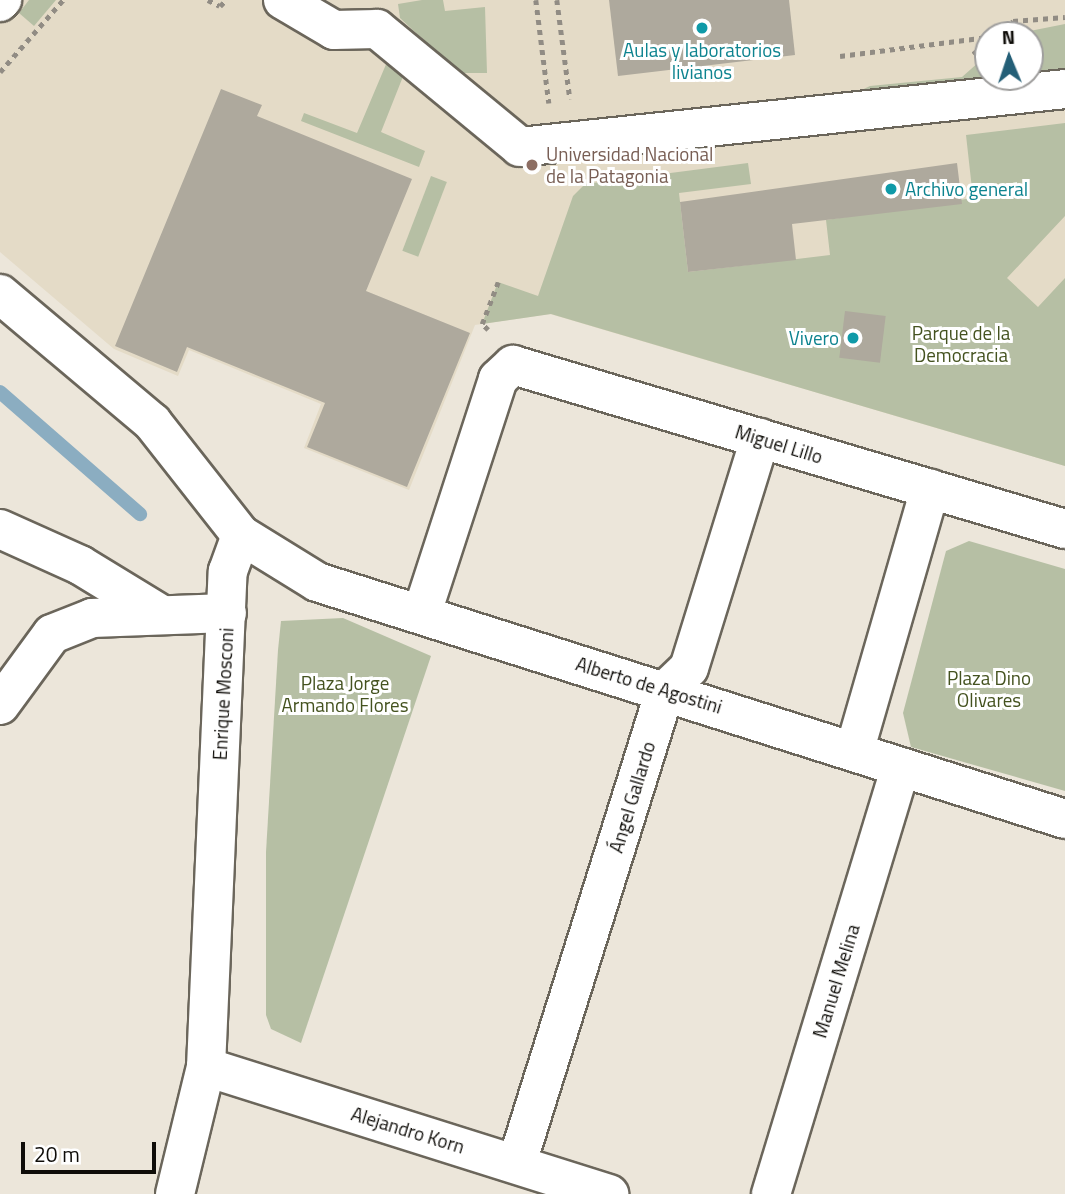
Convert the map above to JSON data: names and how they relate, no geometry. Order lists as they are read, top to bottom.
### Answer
{
  "streets": {
    "street": [
      "Miguel Lillo",
      "Alberto de Agostini",
      "Enrique Mosconi",
      "Ángel Gallardo",
      "Manuel Melina",
      "Alejandro Korn"
    ]
  },
  "crossings": [
    ["Miguel Lillo", "Alberto de Agostini"],
    ["Miguel Lillo", "Ángel Gallardo"],
    ["Alberto de Agostini", "Enrique Mosconi"],
    ["Alberto de Agostini", "Ángel Gallardo"],
    ["Alberto de Agostini", "Manuel Melina"],
    ["Enrique Mosconi", "Alejandro Korn"],
    ["Ángel Gallardo", "Alejandro Korn"]
  ],
  "parks": ["Parque de la Democracia", "Plaza Dino Olivares", "Plaza Jorge Armando Flores"],
  "places": [
    "Aulas y laboratorios livianos",
    "Universidad Nacional de la Patagonia",
    "Archivo general",
    "Vivero"
  ],
  "scale_bar": "20 m",
  "north": "top"
}
